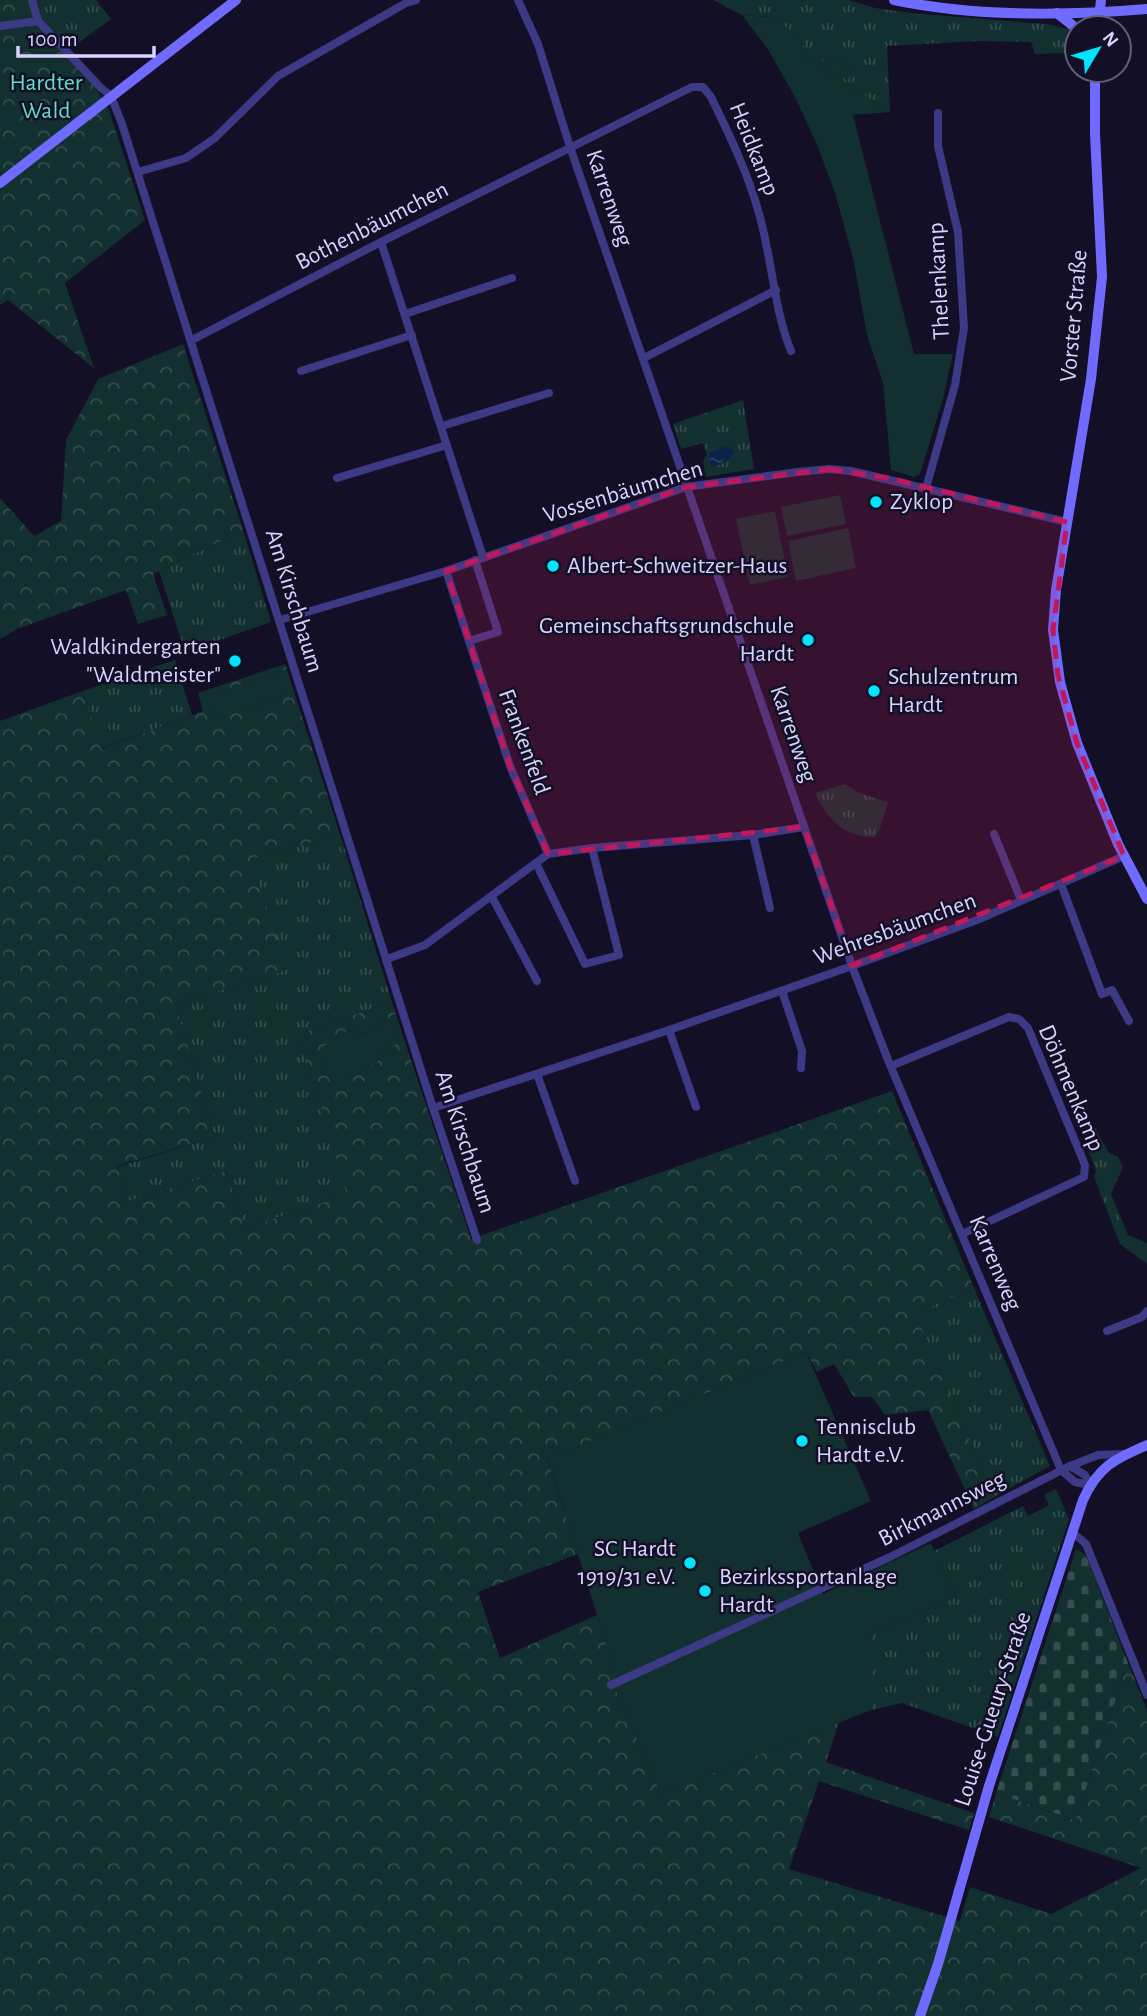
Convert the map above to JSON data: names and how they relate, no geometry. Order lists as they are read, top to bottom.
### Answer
{
  "streets": {
    "main road": ["Vorster Straße", "Louise-Gueury-Straße"],
    "street": [
      "Heidkamp",
      "Karrenweg",
      "Bothenbäumchen",
      "Thelenkamp",
      "Vossenbäumchen",
      "Am Kirschbaum",
      "Frankenfeld",
      "Wehresbäumchen",
      "Döhmenkamp",
      "Birkmannsweg"
    ]
  },
  "crossings": [
    ["Heidkamp", "Karrenweg"],
    ["Heidkamp", "Bothenbäumchen"],
    ["Karrenweg", "Bothenbäumchen"],
    ["Karrenweg", "Vossenbäumchen"],
    ["Karrenweg", "Wehresbäumchen"],
    ["Karrenweg", "Döhmenkamp"],
    ["Karrenweg", "Birkmannsweg"],
    ["Bothenbäumchen", "Am Kirschbaum"],
    ["Thelenkamp", "Vossenbäumchen"],
    ["Vorster Straße", "Vossenbäumchen"],
    ["Vorster Straße", "Wehresbäumchen"],
    ["Vossenbäumchen", "Am Kirschbaum"],
    ["Vossenbäumchen", "Frankenfeld"],
    ["Am Kirschbaum", "Wehresbäumchen"]
  ],
  "parks": ["Hardter Wald"],
  "places": [
    "Zyklop",
    "Albert-Schweitzer-Haus",
    "Gemeinschaftsgrundschule Hardt",
    "Waldkindergarten \"Waldmeister\"",
    "Schulzentrum Hardt",
    "Tennisclub Hardt e.V.",
    "SC Hardt 1919/31 e.V.",
    "Bezirkssportanlage Hardt"
  ],
  "scale_bar": "100 m",
  "north": "top right"
}
